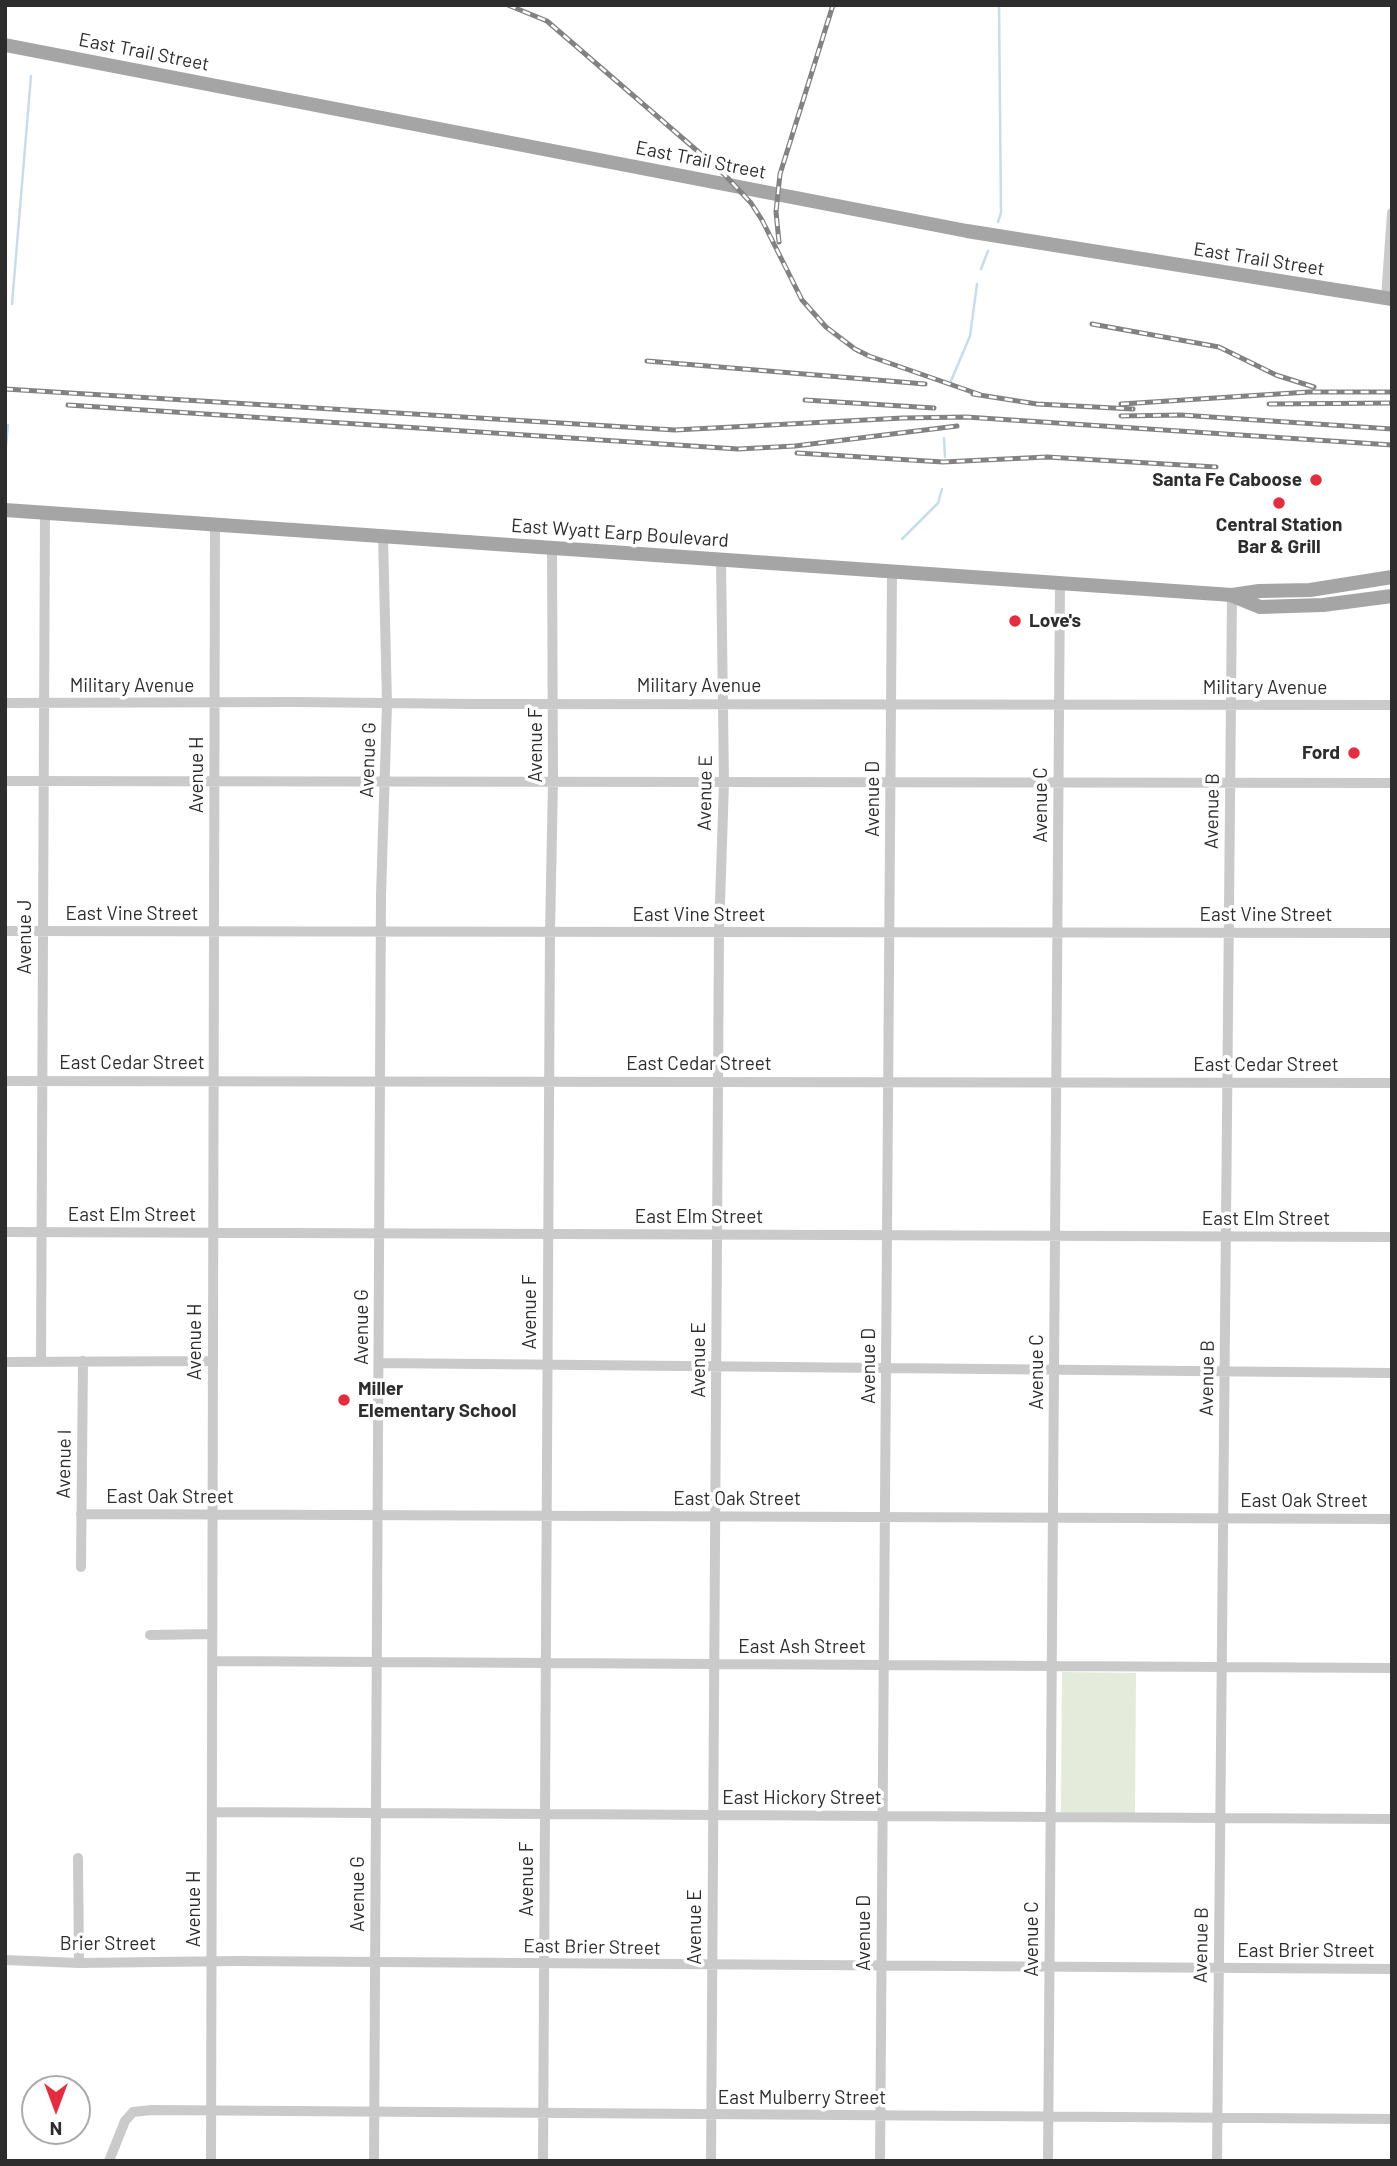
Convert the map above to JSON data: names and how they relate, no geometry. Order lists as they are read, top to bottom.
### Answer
{
  "streets": {
    "main road": ["East Trail Street", "East Wyatt Earp Boulevard"],
    "street": [
      "Military Avenue",
      "Avenue F",
      "Avenue G",
      "Avenue H",
      "Avenue E",
      "Avenue D",
      "Avenue C",
      "Avenue B",
      "East Vine Street",
      "Avenue J",
      "East Cedar Street",
      "East Elm Street",
      "Avenue I",
      "East Oak Street",
      "East Ash Street",
      "East Hickory Street",
      "Brier Street",
      "East Brier Street",
      "East Mulberry Street"
    ]
  },
  "crossings": [
    ["East Wyatt Earp Boulevard", "Avenue F"],
    ["East Wyatt Earp Boulevard", "Avenue G"],
    ["East Wyatt Earp Boulevard", "Avenue H"],
    ["East Wyatt Earp Boulevard", "Avenue E"],
    ["East Wyatt Earp Boulevard", "Avenue D"],
    ["East Wyatt Earp Boulevard", "Avenue C"],
    ["East Wyatt Earp Boulevard", "Avenue B"],
    ["East Wyatt Earp Boulevard", "Avenue J"],
    ["Military Avenue", "Avenue F"],
    ["Military Avenue", "Avenue G"],
    ["Military Avenue", "Avenue H"],
    ["Military Avenue", "Avenue E"],
    ["Military Avenue", "Avenue D"],
    ["Military Avenue", "Avenue C"],
    ["Military Avenue", "Avenue B"],
    ["Military Avenue", "Avenue J"],
    ["Avenue F", "East Vine Street"],
    ["Avenue F", "East Cedar Street"],
    ["Avenue F", "East Elm Street"],
    ["Avenue F", "East Oak Street"],
    ["Avenue F", "East Ash Street"],
    ["Avenue F", "East Hickory Street"],
    ["Avenue F", "East Brier Street"],
    ["Avenue F", "East Mulberry Street"],
    ["Avenue G", "East Vine Street"],
    ["Avenue G", "East Cedar Street"],
    ["Avenue G", "East Elm Street"],
    ["Avenue G", "East Oak Street"],
    ["Avenue G", "East Ash Street"],
    ["Avenue G", "East Hickory Street"],
    ["Avenue G", "East Brier Street"],
    ["Avenue G", "East Mulberry Street"],
    ["Avenue H", "East Vine Street"],
    ["Avenue H", "East Cedar Street"],
    ["Avenue H", "East Elm Street"],
    ["Avenue H", "East Oak Street"],
    ["Avenue H", "East Ash Street"],
    ["Avenue H", "East Hickory Street"],
    ["Avenue H", "Brier Street"],
    ["Avenue H", "East Brier Street"],
    ["Avenue H", "East Mulberry Street"],
    ["Avenue E", "East Vine Street"],
    ["Avenue E", "East Cedar Street"],
    ["Avenue E", "East Elm Street"],
    ["Avenue E", "East Oak Street"],
    ["Avenue E", "East Ash Street"],
    ["Avenue E", "East Hickory Street"],
    ["Avenue E", "East Brier Street"],
    ["Avenue E", "East Mulberry Street"],
    ["Avenue D", "East Vine Street"],
    ["Avenue D", "East Cedar Street"],
    ["Avenue D", "East Elm Street"],
    ["Avenue D", "East Oak Street"],
    ["Avenue D", "East Ash Street"],
    ["Avenue D", "East Hickory Street"],
    ["Avenue D", "East Brier Street"],
    ["Avenue D", "East Mulberry Street"],
    ["Avenue C", "East Vine Street"],
    ["Avenue C", "East Cedar Street"],
    ["Avenue C", "East Elm Street"],
    ["Avenue C", "East Oak Street"],
    ["Avenue C", "East Ash Street"],
    ["Avenue C", "East Hickory Street"],
    ["Avenue C", "East Brier Street"],
    ["Avenue C", "East Mulberry Street"],
    ["Avenue B", "East Vine Street"],
    ["Avenue B", "East Cedar Street"],
    ["Avenue B", "East Elm Street"],
    ["Avenue B", "East Oak Street"],
    ["Avenue B", "East Ash Street"],
    ["Avenue B", "East Hickory Street"],
    ["Avenue B", "East Brier Street"],
    ["Avenue B", "East Mulberry Street"],
    ["East Vine Street", "Avenue J"],
    ["Avenue J", "East Cedar Street"],
    ["Avenue J", "East Elm Street"],
    ["Avenue I", "East Oak Street"],
    ["Brier Street", "East Brier Street"]
  ],
  "places": [
    "Santa Fe Caboose",
    "Central Station Bar & Grill",
    "Love's",
    "Ford",
    "Miller Elementary School"
  ],
  "north": "bottom"
}
